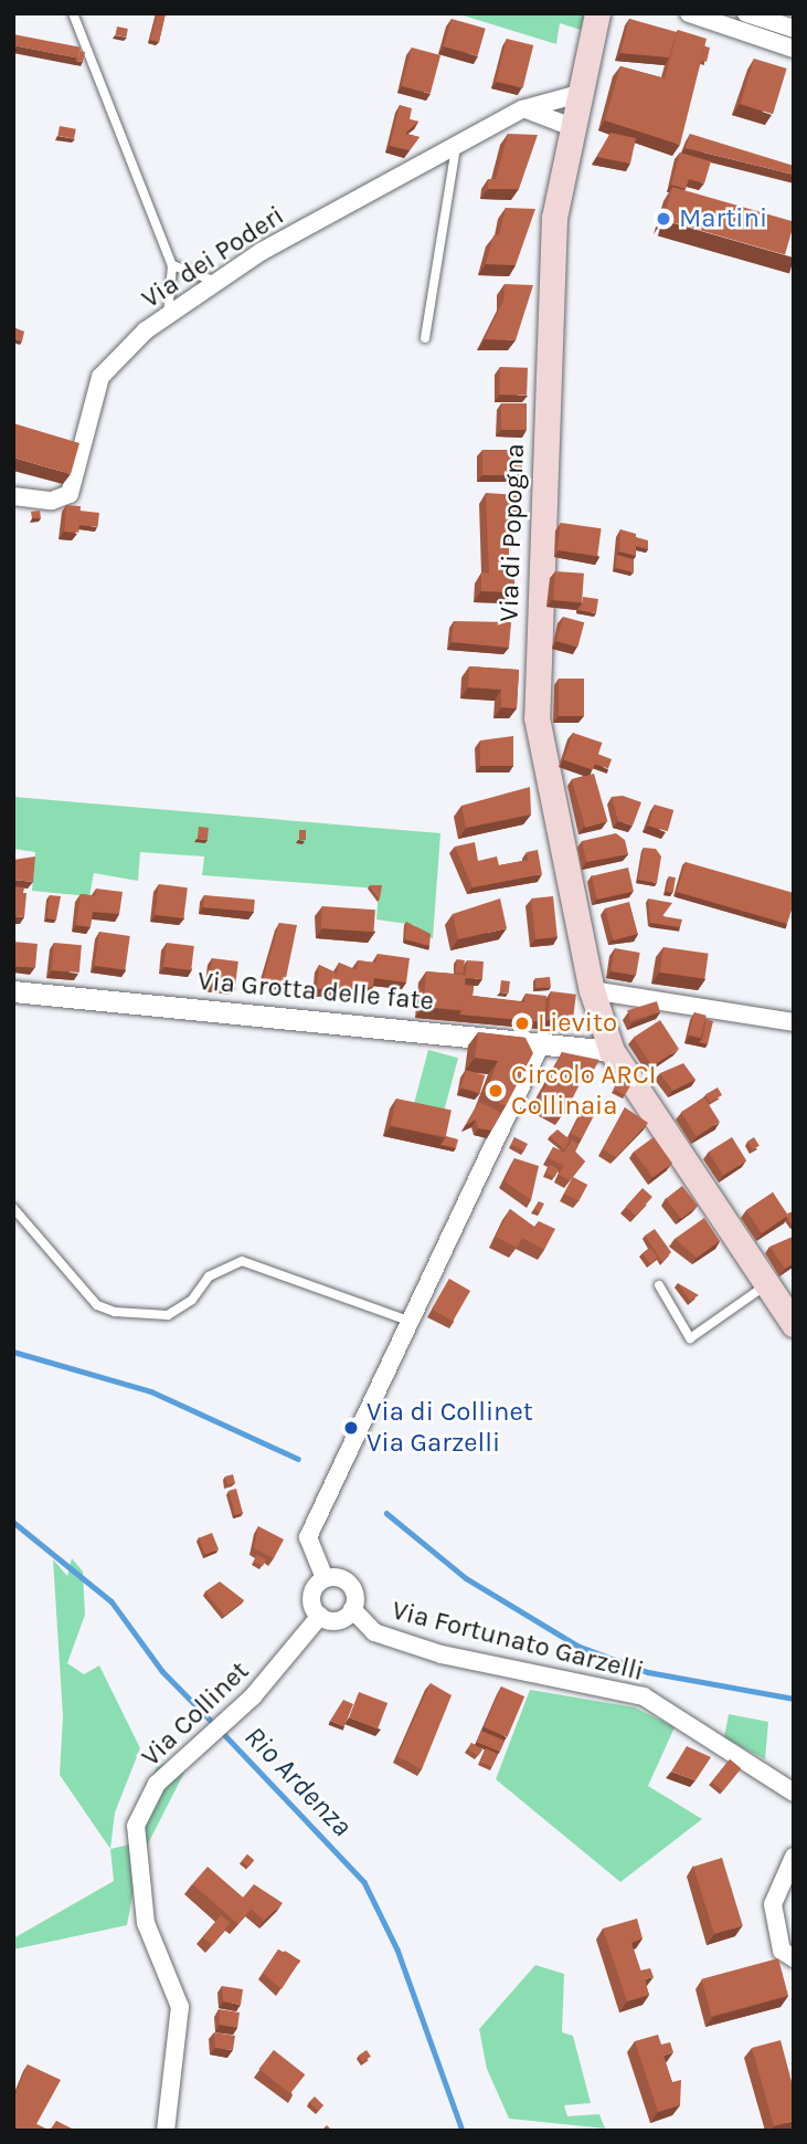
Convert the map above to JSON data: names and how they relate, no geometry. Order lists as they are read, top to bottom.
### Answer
{
  "streets": {
    "main road": ["Via di Popogna"],
    "street": [
      "Via dei Poderi",
      "Via Grotta delle fate",
      "Via Fortunato Garzelli",
      "Via Collinet"
    ]
  },
  "crossings": [
    ["Via dei Poderi", "Via di Popogna"],
    ["Via di Popogna", "Via Grotta delle fate"],
    ["Via Fortunato Garzelli", "Via Collinet"]
  ],
  "water": ["Rio Ardenza"],
  "places": [
    "Martini",
    "Lievito",
    "Circolo ARCI Collinaia",
    "Via di Collinet Via Garzelli"
  ]
}
